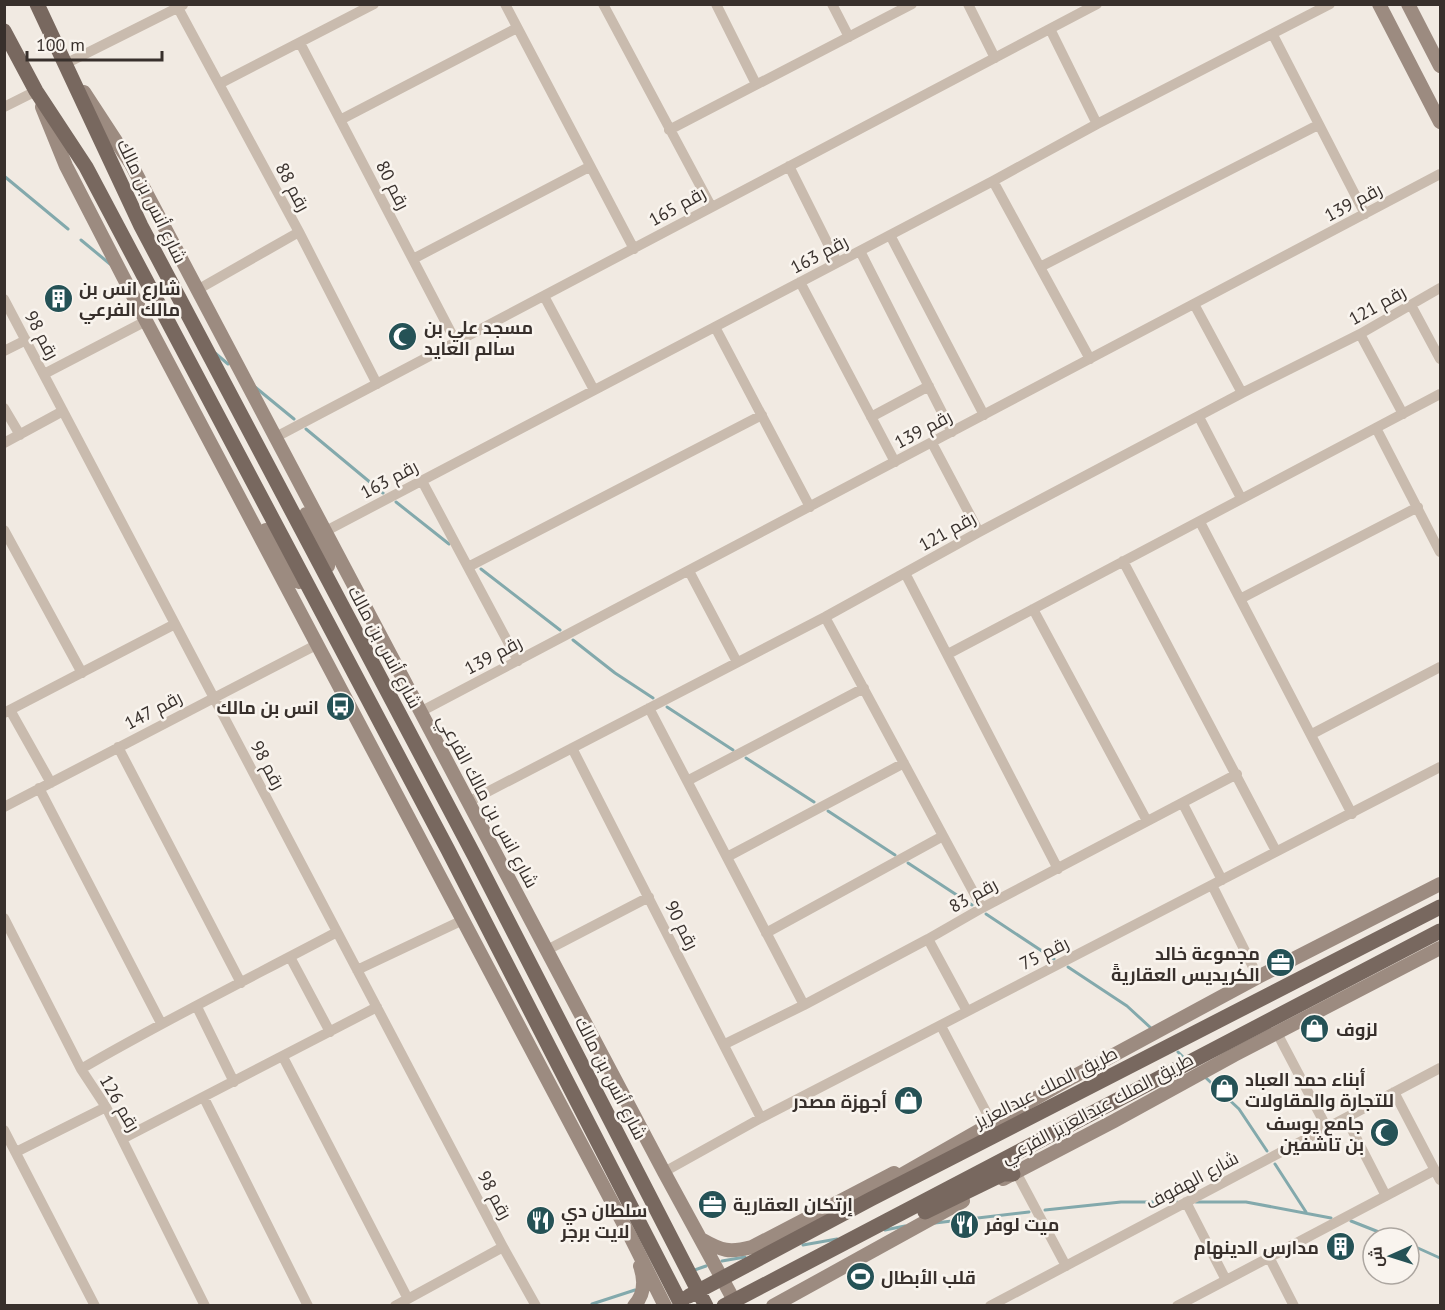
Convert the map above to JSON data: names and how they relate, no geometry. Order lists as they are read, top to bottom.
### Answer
{
  "streets": {
    "main road": ["شارع أنس بن مالك", "طريق الملك عبدالعزيز"],
    "street": [
      "رقم 80",
      "رقم 88",
      "رقم 139",
      "رقم 165",
      "رقم 163",
      "رقم 121",
      "رقم 98",
      "رقم 147",
      "شارع انس بن مالك الفرعي",
      "رقم 83",
      "رقم 90",
      "رقم 75",
      "رقم 126",
      "طريق الملك عبدالعزيز الفرعي",
      "شارع الهفوف"
    ]
  },
  "crossings": [
    ["رقم 80", "رقم 165"],
    ["رقم 88", "رقم 165"],
    ["شارع أنس بن مالك", "شارع انس بن مالك الفرعي"],
    ["رقم 139", "شارع انس بن مالك الفرعي"],
    ["رقم 165", "شارع انس بن مالك الفرعي"],
    ["رقم 163", "شارع انس بن مالك الفرعي"],
    ["رقم 121", "شارع انس بن مالك الفرعي"],
    ["رقم 121", "رقم 90"],
    ["رقم 98", "رقم 147"],
    ["شارع انس بن مالك الفرعي", "رقم 75"],
    ["شارع انس بن مالك الفرعي", "طريق الملك عبدالعزيز"],
    ["رقم 83", "رقم 90"],
    ["رقم 90", "رقم 75"],
    ["طريق الملك عبدالعزيز", "طريق الملك عبدالعزيز الفرعي"]
  ],
  "places": {
    "building": ["شارع انس بن مالك الفرعي", "مدارس الدينهام"],
    "mosque": ["مسجد علي بن سالم العايد", "جامع يوسف بن تاشفين"],
    "bus stop": ["انس بن مالك"],
    "office": ["مجموعة خالد الكريديس العقاريةً", "إرتكان العقارية"],
    "shop": ["لزوف", "أبناء حمد العباد للتجارة والمقاولات", "أجهزة مصدر"],
    "restaurant": ["سلطان دي لايت برجر", "ميت لوفر"],
    "sports": ["قلب الأبطال"]
  },
  "scale_bar": "100 m",
  "north": "left"
}
